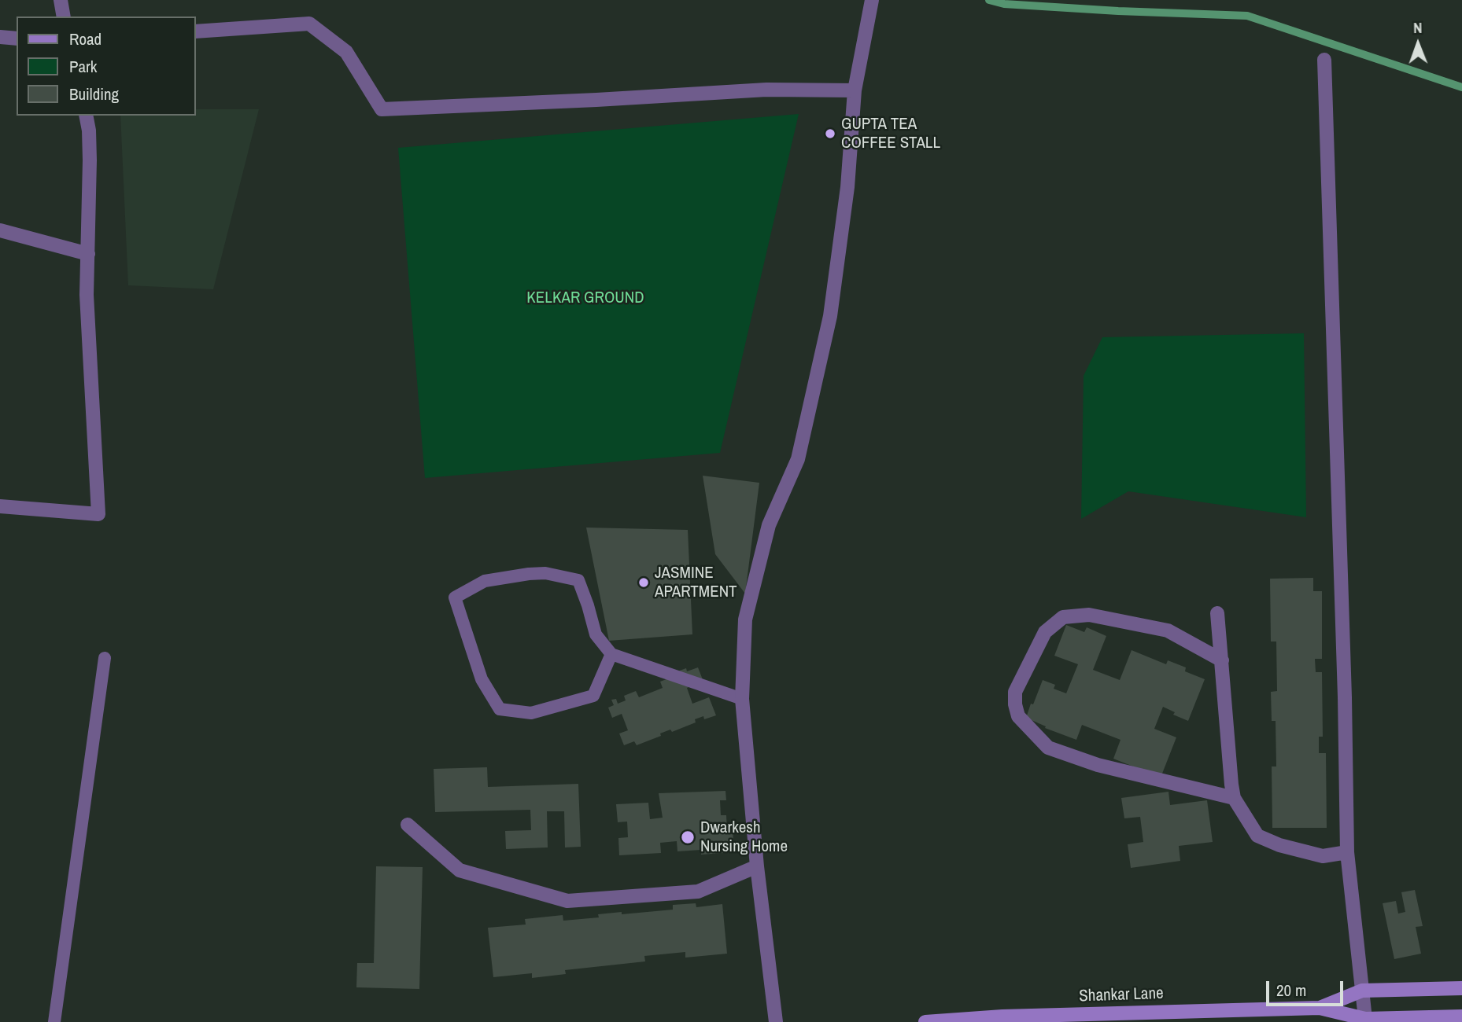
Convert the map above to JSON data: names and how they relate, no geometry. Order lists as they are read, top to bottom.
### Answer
{
  "streets": {
    "street": ["Shankar Lane"]
  },
  "parks": ["KELKAR GROUND"],
  "places": ["GUPTA TEA COFFEE STALL", "JASMINE APARTMENT", "Dwarkesh Nursing Home"],
  "legend": ["Road", "Park", "Building"],
  "scale_bar": "20 m",
  "north": "top"
}
